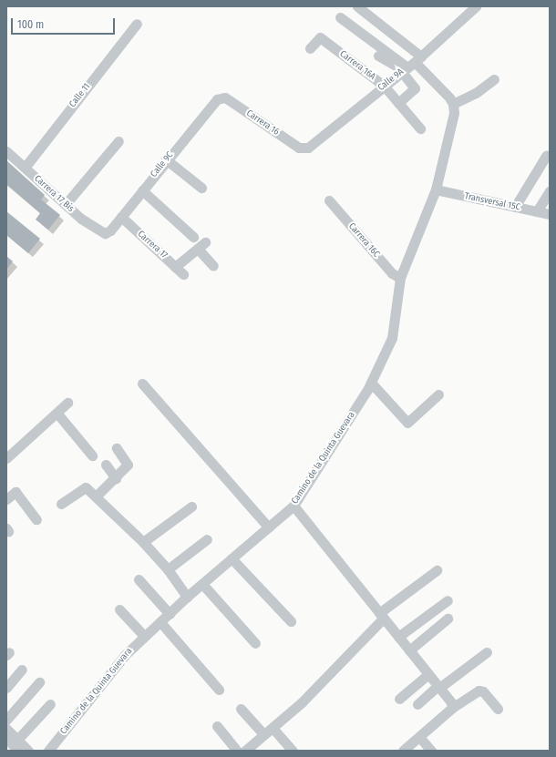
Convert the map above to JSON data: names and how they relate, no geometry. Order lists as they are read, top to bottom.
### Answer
{
  "streets": {
    "street": [
      "Carrera 16A",
      "Calle 9A",
      "Calle 11",
      "Carrera 16",
      "Calle 9C",
      "Carrera 17 Bis",
      "Transversal 15C",
      "Carrera 16C",
      "Carrera 17",
      "Camino de la Quinta Guevara"
    ]
  },
  "crossings": [
    ["Carrera 16A", "Calle 9A"],
    ["Calle 9A", "Carrera 16"],
    ["Calle 11", "Carrera 17 Bis"],
    ["Carrera 16", "Calle 9C"],
    ["Calle 9C", "Carrera 17 Bis"],
    ["Calle 9C", "Carrera 17"],
    ["Transversal 15C", "Camino de la Quinta Guevara"],
    ["Carrera 16C", "Camino de la Quinta Guevara"]
  ],
  "scale_bar": "100 m"
}
